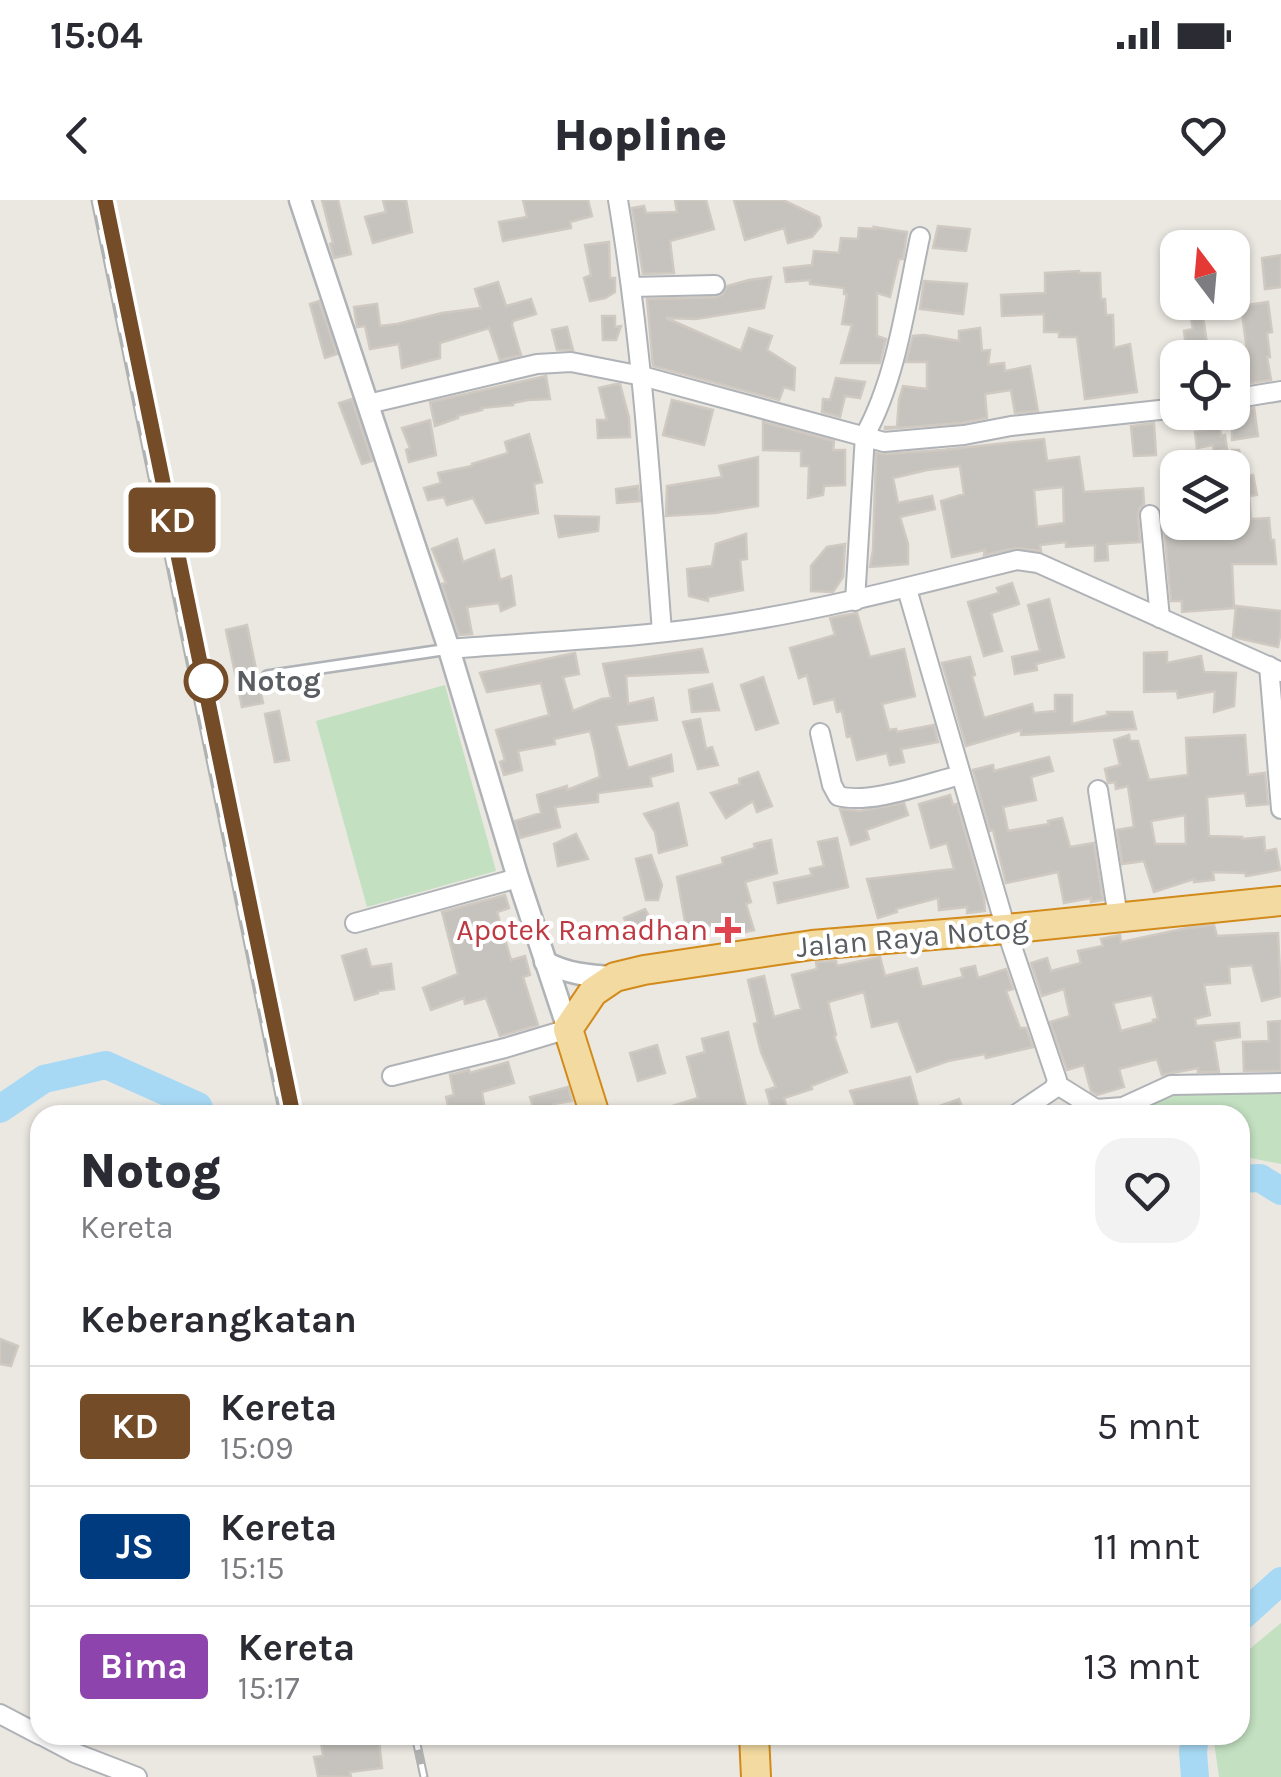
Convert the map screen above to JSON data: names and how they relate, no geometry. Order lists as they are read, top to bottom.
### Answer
{
  "streets": {
    "highway": ["Jalan Raya Notog"]
  },
  "places": {
    "other": ["Notog"],
    "health": ["Apotek Ramadhan"]
  },
  "north": "top",
  "page": {
    "status": "15:04",
    "header": "Hopline",
    "on_map": "KD",
    "heading": [
      ["Notog", "Kereta"],
      "Keberangkatan"
    ],
    "list": [
      {
        "mark": "KD",
        "name": "Kereta",
        "note": "15:09",
        "value": "5 mnt"
      },
      {
        "mark": "JS",
        "name": "Kereta",
        "note": "15:15",
        "value": "11 mnt"
      },
      {
        "mark": "Bima",
        "name": "Kereta",
        "note": "15:17",
        "value": "13 mnt"
      }
    ]
  }
}
